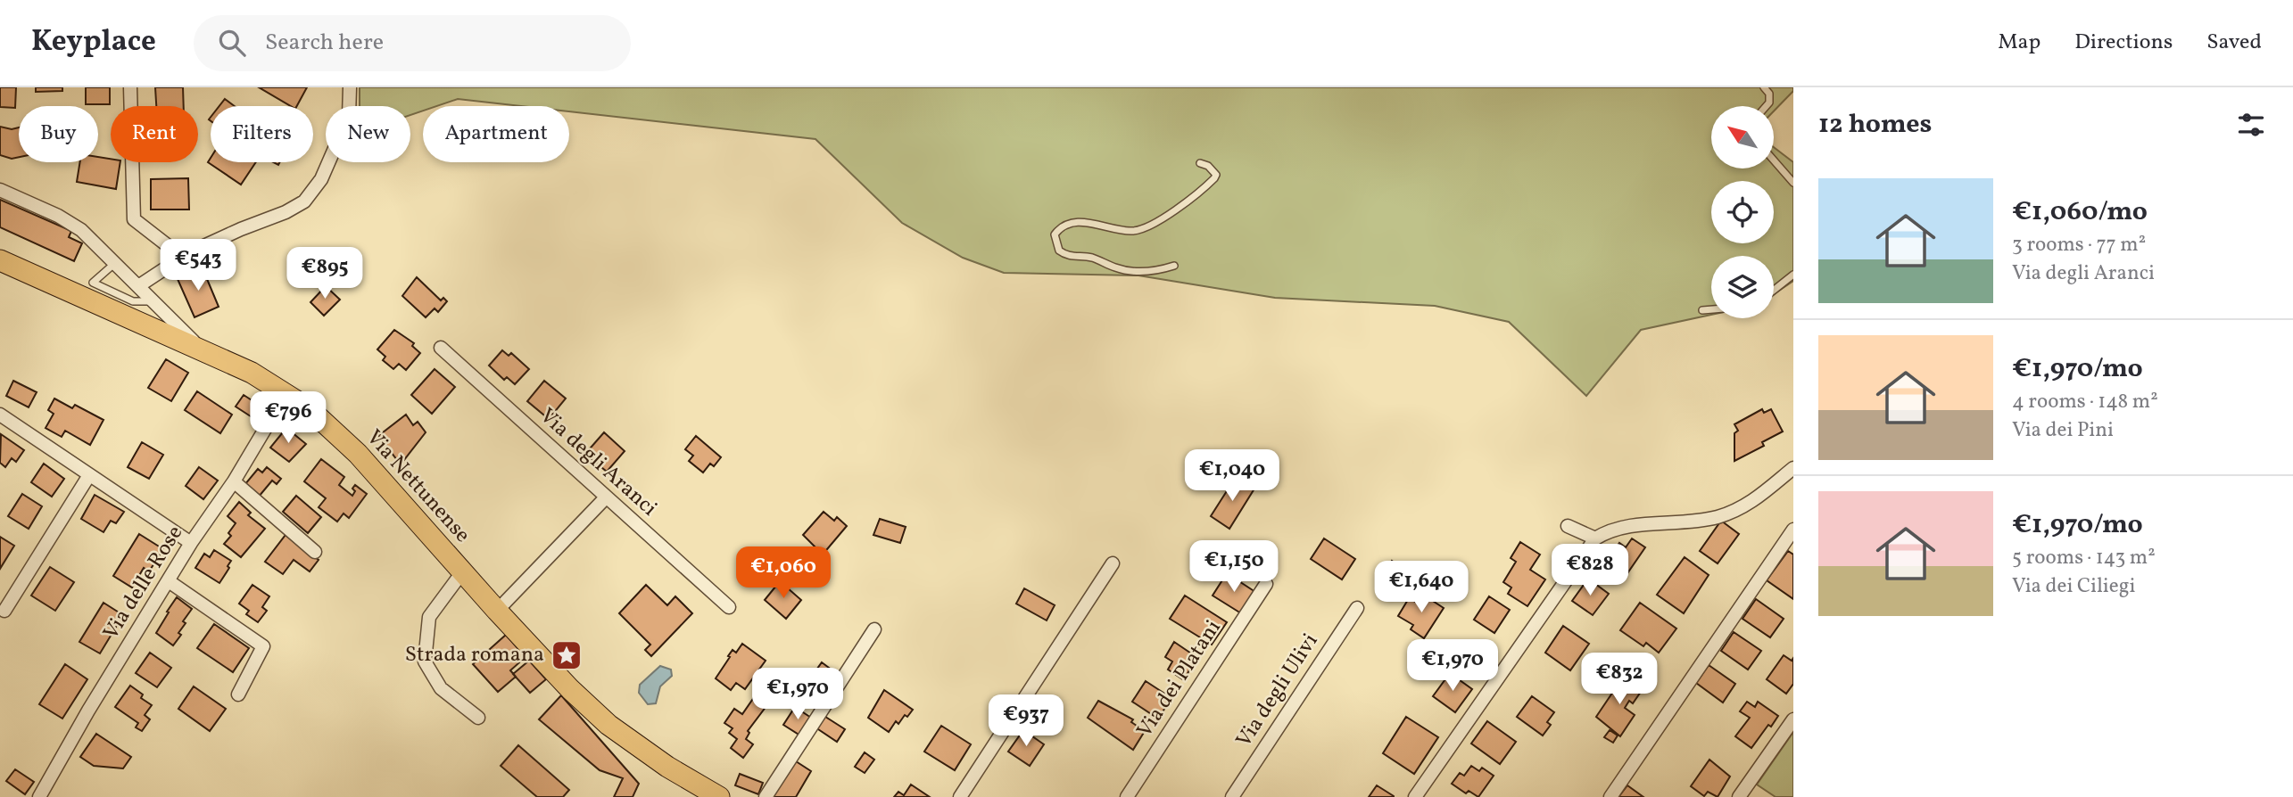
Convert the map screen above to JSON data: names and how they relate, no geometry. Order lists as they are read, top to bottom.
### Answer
{
  "streets": {
    "main road": ["Via Nettunense"],
    "street": [
      "Via degli Aranci",
      "Via delle Rose",
      "Via dei Platani",
      "Via degli Ulivi"
    ]
  },
  "crossings": [
    ["Via Nettunense", "Via delle Rose"]
  ],
  "places": {
    "place": ["Strada romana"]
  },
  "north": "top left",
  "page": {
    "header": "Keyplace",
    "search": "Search here",
    "nav": ["Map", "Directions", "Saved"],
    "heading": "12 homes",
    "chip": [
      "Buy",
      "Rent",
      "Filters",
      "New",
      "Apartment"
    ],
    "list": [
      {
        "name": "€1,060/mo",
        "note": "3 rooms · 77 m² · Via degli Aranci"
      },
      {
        "name": "€1,970/mo",
        "note": "4 rooms · 148 m² · Via dei Pini"
      },
      {
        "name": "€1,970/mo",
        "note": "5 rooms · 143 m² · Via dei Ciliegi"
      }
    ],
    "price": [
      "€543",
      "€895",
      "€796",
      "€1,040",
      "€1,150",
      "€828",
      "€1,060",
      "€1,640",
      "€1,970",
      "€832",
      "€1,970",
      "€937"
    ]
  }
}
